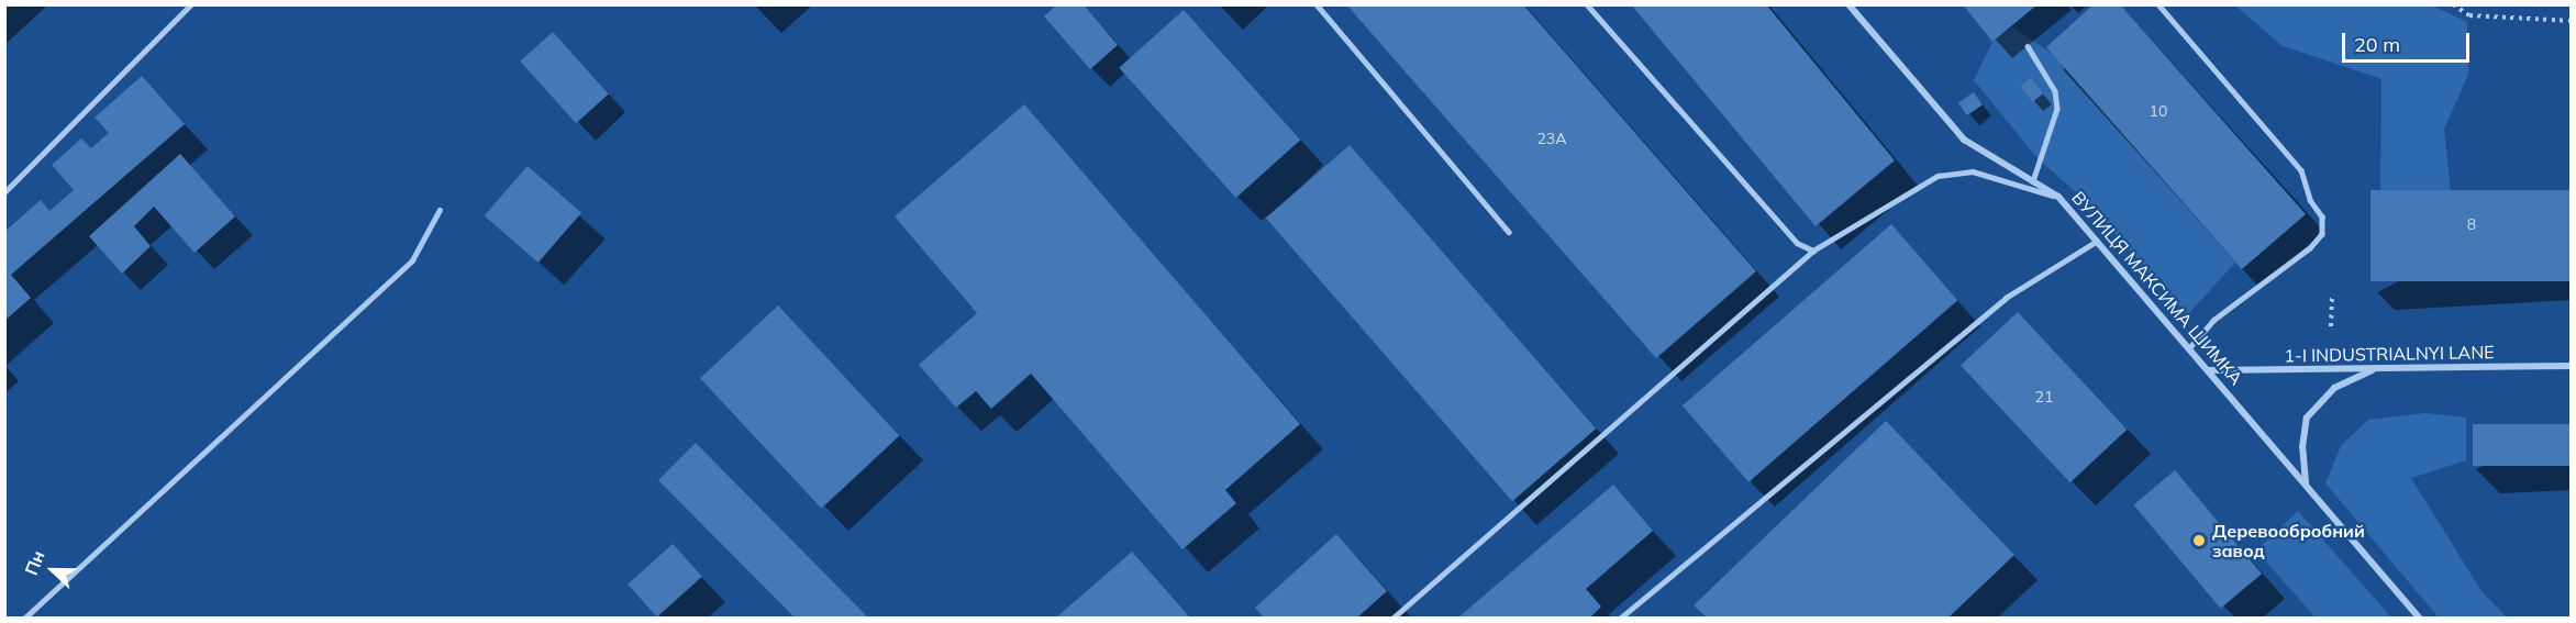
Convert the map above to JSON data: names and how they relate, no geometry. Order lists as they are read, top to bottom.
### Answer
{
  "streets": {
    "street": ["ВУЛИЦЯ МАКСИМА ШИМКА", "1-I INDUSTRIALNYI LANE"]
  },
  "crossings": [
    ["ВУЛИЦЯ МАКСИМА ШИМКА", "1-I INDUSTRIALNYI LANE"]
  ],
  "places": ["Деревообробний завод"],
  "house_numbers": [
    "10",
    "23А",
    "8",
    "21"
  ],
  "scale_bar": "20 m",
  "north": "left"
}
